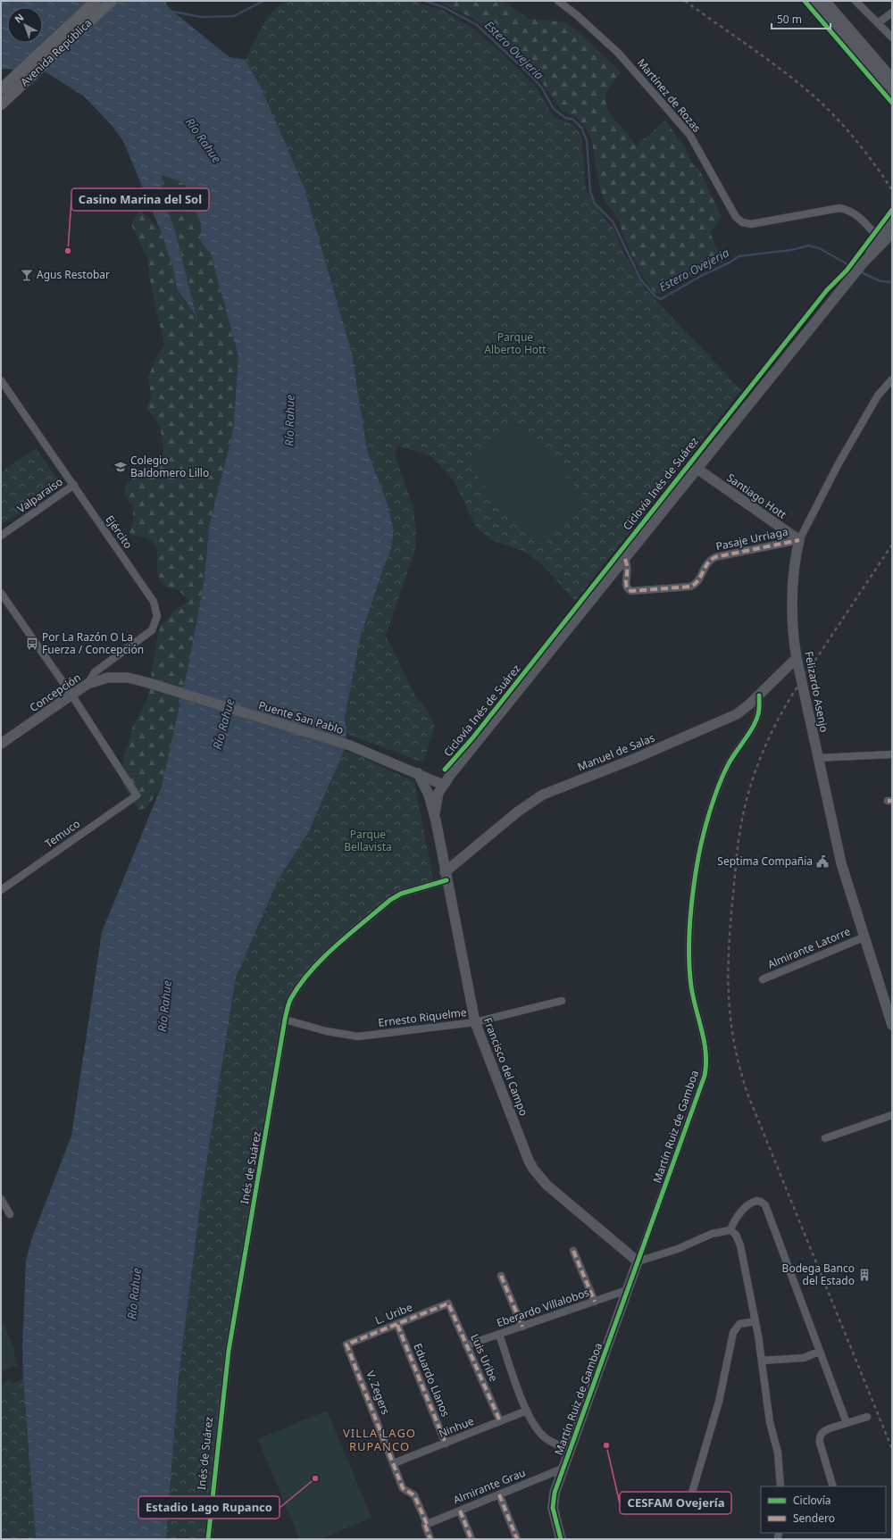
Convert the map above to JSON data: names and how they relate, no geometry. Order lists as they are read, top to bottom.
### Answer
{
  "streets": {
    "main road": ["Avenida República"],
    "street": [
      "Martínez de Rozas",
      "Valparaíso",
      "Santiago Hott",
      "Ejército",
      "Pasaje Urriaga",
      "Felizardo Asenjo",
      "Concepción",
      "Puente San Pablo",
      "Manuel de Salas",
      "Temuco",
      "Almirante Latorre",
      "Ernesto Riquelme",
      "Francisco del Campo",
      "Martín Ruiz de Gamboa",
      "Inés de Suárez",
      "Eberardo Villalobos",
      "L. Uribe",
      "Luis Uribe",
      "Eduardo Llanos",
      "V. Zegers",
      "Ninhue",
      "Almirante Grau"
    ],
    "cycle path": ["Ciclovía Inés de Suárez"]
  },
  "crossings": [
    ["Valparaíso", "Ejército"],
    ["Santiago Hott", "Pasaje Urriaga"],
    ["Santiago Hott", "Felizardo Asenjo"],
    ["Ejército", "Concepción"],
    ["Pasaje Urriaga", "Felizardo Asenjo"],
    ["Felizardo Asenjo", "Manuel de Salas"],
    ["Felizardo Asenjo", "Almirante Latorre"],
    ["Concepción", "Puente San Pablo"],
    ["Concepción", "Temuco"],
    ["Puente San Pablo", "Francisco del Campo"],
    ["Manuel de Salas", "Francisco del Campo"],
    ["Manuel de Salas", "Martín Ruiz de Gamboa"],
    ["Manuel de Salas", "Inés de Suárez"],
    ["Ernesto Riquelme", "Francisco del Campo"],
    ["Ernesto Riquelme", "Inés de Suárez"],
    ["Francisco del Campo", "Martín Ruiz de Gamboa"],
    ["Francisco del Campo", "Inés de Suárez"],
    ["Martín Ruiz de Gamboa", "Eberardo Villalobos"],
    ["Martín Ruiz de Gamboa", "Almirante Grau"],
    ["Eberardo Villalobos", "Luis Uribe"],
    ["L. Uribe", "Luis Uribe"],
    ["L. Uribe", "Eduardo Llanos"],
    ["L. Uribe", "V. Zegers"],
    ["Luis Uribe", "Ninhue"],
    ["Eduardo Llanos", "Ninhue"],
    ["V. Zegers", "Ninhue"],
    ["V. Zegers", "Almirante Grau"]
  ],
  "districts": ["VILLA LAGO RUPANCO"],
  "water": ["Estero Ovejeria", "Río Rahue"],
  "parks": ["Parque Alberto Hott", "Parque Bellavista"],
  "places": {
    "other": ["Casino Marina del Sol", "CESFAM Ovejería", "Estadio Lago Rupanco"],
    "bar": ["Agus Restobar"],
    "school or university": ["Colegio Baldomero Lillo"],
    "bus stop": ["Por La Razón O La Fuerza / Concepción"],
    "public building": ["Septima Compañia"],
    "building": ["Bodega Banco del Estado"]
  },
  "legend": ["Ciclovía", "Sendero"],
  "scale_bar": "50 m",
  "north": "top left"
}
